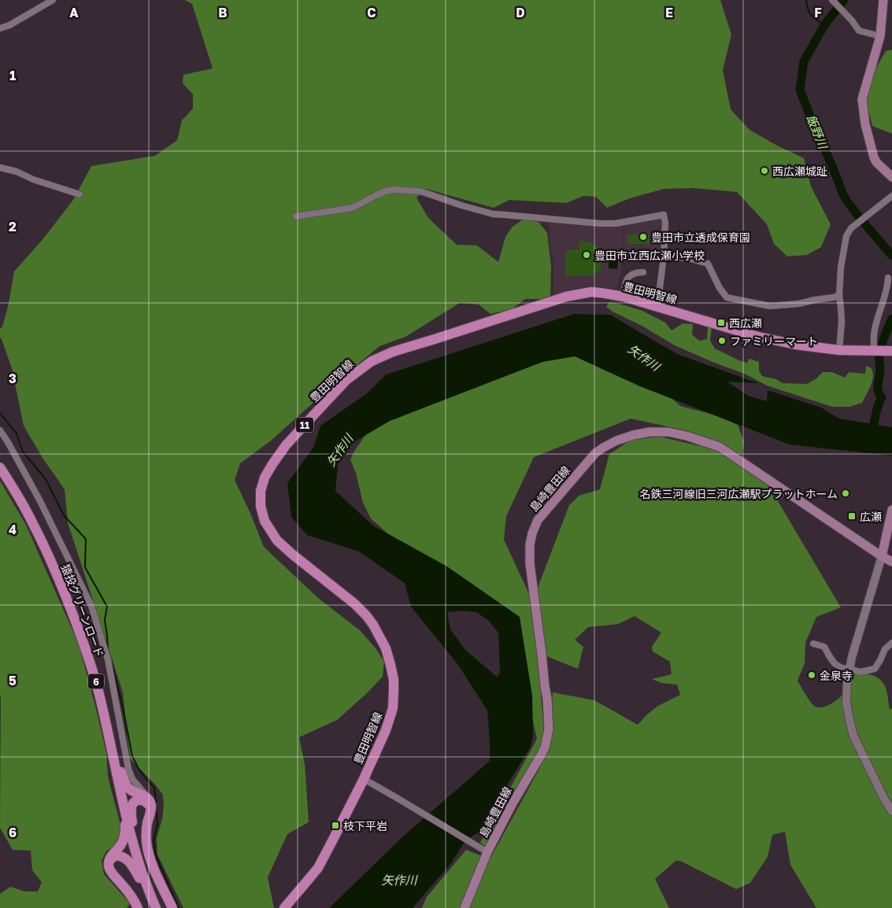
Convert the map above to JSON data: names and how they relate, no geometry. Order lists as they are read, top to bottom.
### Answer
{
  "streets": {
    "main road": [
      "豊田明智線",
      "11",
      "島崎豊田線",
      "猿投グリーンロード",
      "6"
    ]
  },
  "water": ["飯野川", "矢作川"],
  "places": {
    "other": [
      "西広瀬城趾",
      "豊田市立透成保育園",
      "豊田市立西広瀬小学校",
      "ファミリーマート",
      "名鉄三河線旧三河広瀬駅プラットホーム",
      "金泉寺"
    ],
    "transit": ["西広瀬", "広瀬", "枝下平岩"]
  },
  "grid": {
    "columns": [
      "A",
      "B",
      "C",
      "D",
      "E",
      "F"
    ],
    "rows": [
      "1",
      "2",
      "3",
      "4",
      "5",
      "6"
    ]
  }
}
